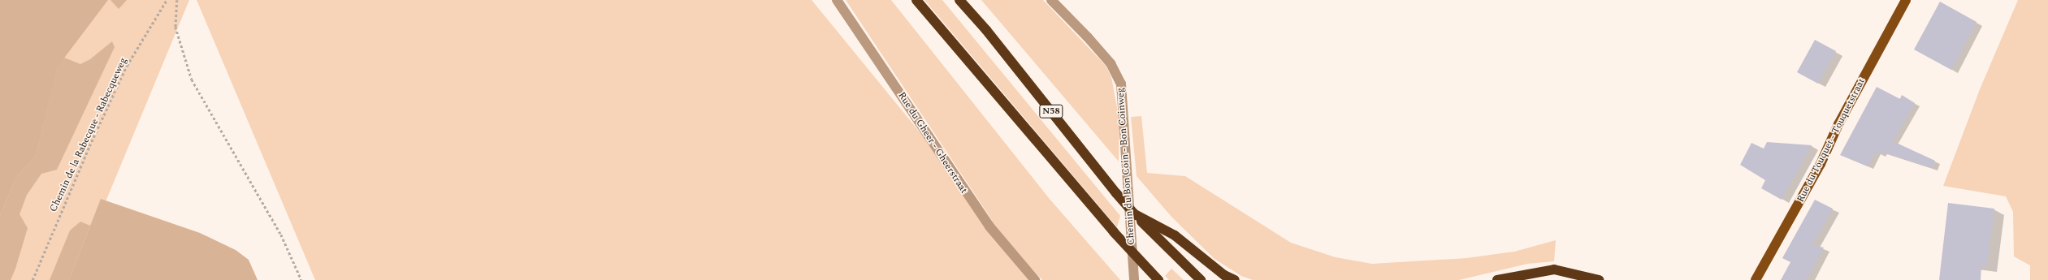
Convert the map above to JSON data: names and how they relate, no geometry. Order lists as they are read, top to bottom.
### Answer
{
  "streets": {
    "highway": ["N58"],
    "main road": ["Rue du Touquet - Touquetstraat"],
    "street": ["Rue du Gheer - Gheerstraat", "Chemin du Bon Coin - Bon Coinweg"],
    "path": ["Chemin de la Rabecque - Rabecqueweg"]
  }
}
